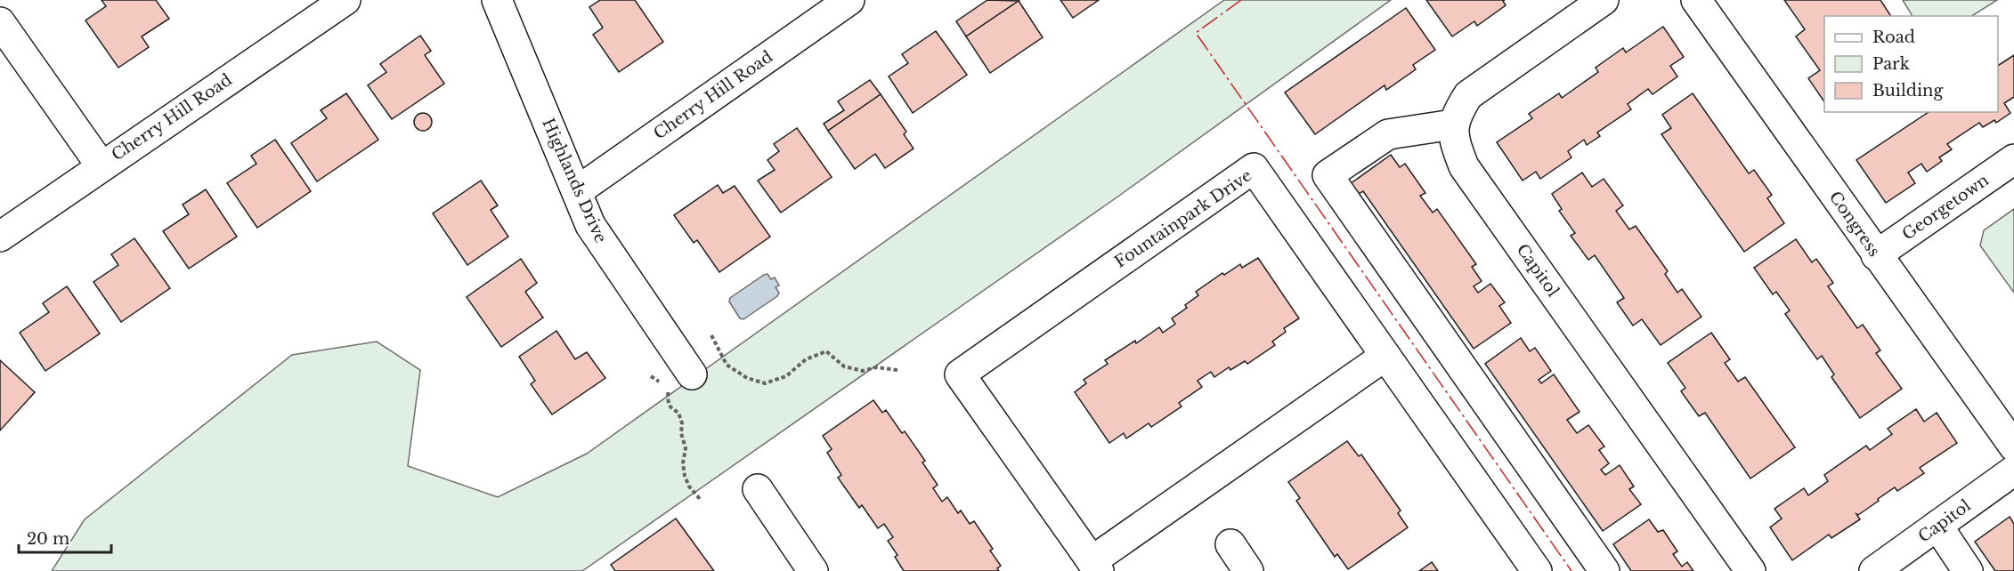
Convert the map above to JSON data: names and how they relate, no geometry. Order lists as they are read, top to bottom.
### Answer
{
  "streets": {
    "street": [
      "Cherry Hill Road",
      "Highlands Drive",
      "Georgetown",
      "Fountainpark Drive",
      "Congress",
      "Capitol"
    ]
  },
  "crossings": [
    ["Cherry Hill Road", "Highlands Drive"],
    ["Georgetown", "Congress"]
  ],
  "legend": ["Road", "Park", "Building"],
  "scale_bar": "20 m"
}
